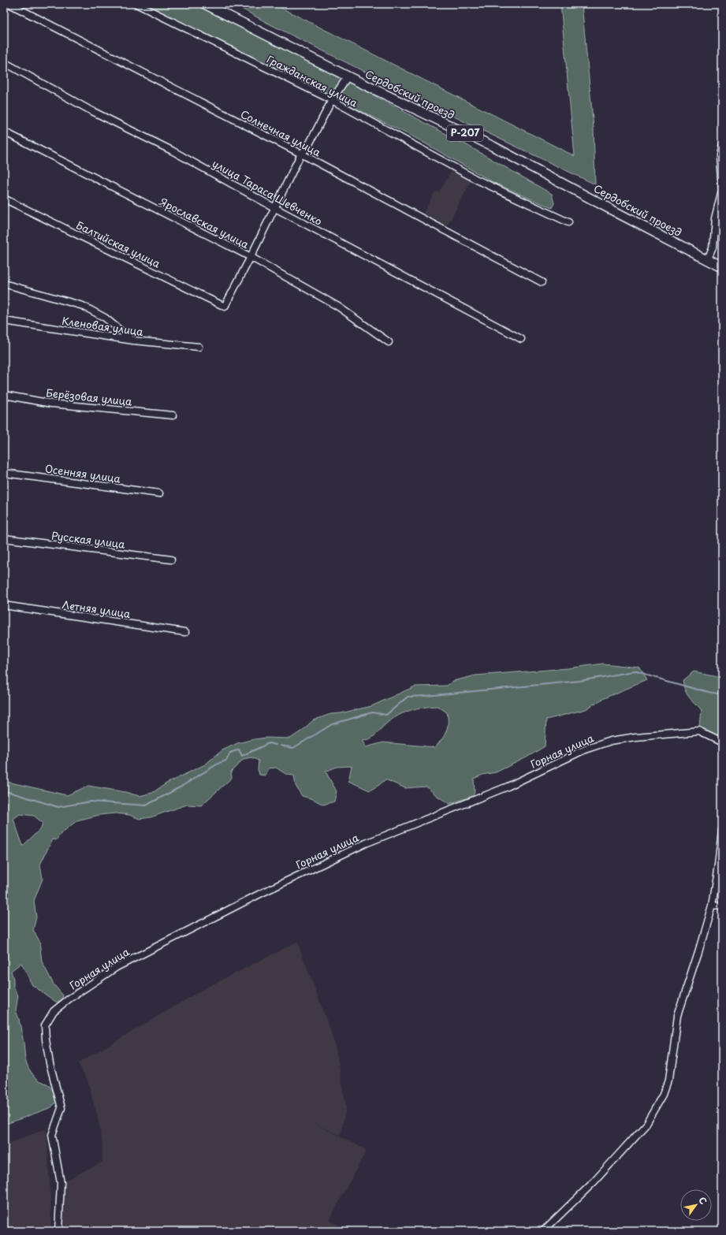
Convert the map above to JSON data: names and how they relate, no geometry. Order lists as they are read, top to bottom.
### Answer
{
  "streets": {
    "main road": ["Сердобский проезд", "Р-207"],
    "street": [
      "Гражданская улица",
      "Солнечная улица",
      "улица Тараса Шевченко",
      "Ярославская улица",
      "Балтийская улица",
      "Кленовая улица",
      "Берёзовая улица",
      "Осенняя улица",
      "Русская улица",
      "Летняя улица",
      "Горная улица"
    ]
  },
  "crossings": [
    ["Ярославская улица", "Балтийская улица"]
  ],
  "north": "top right"
}
